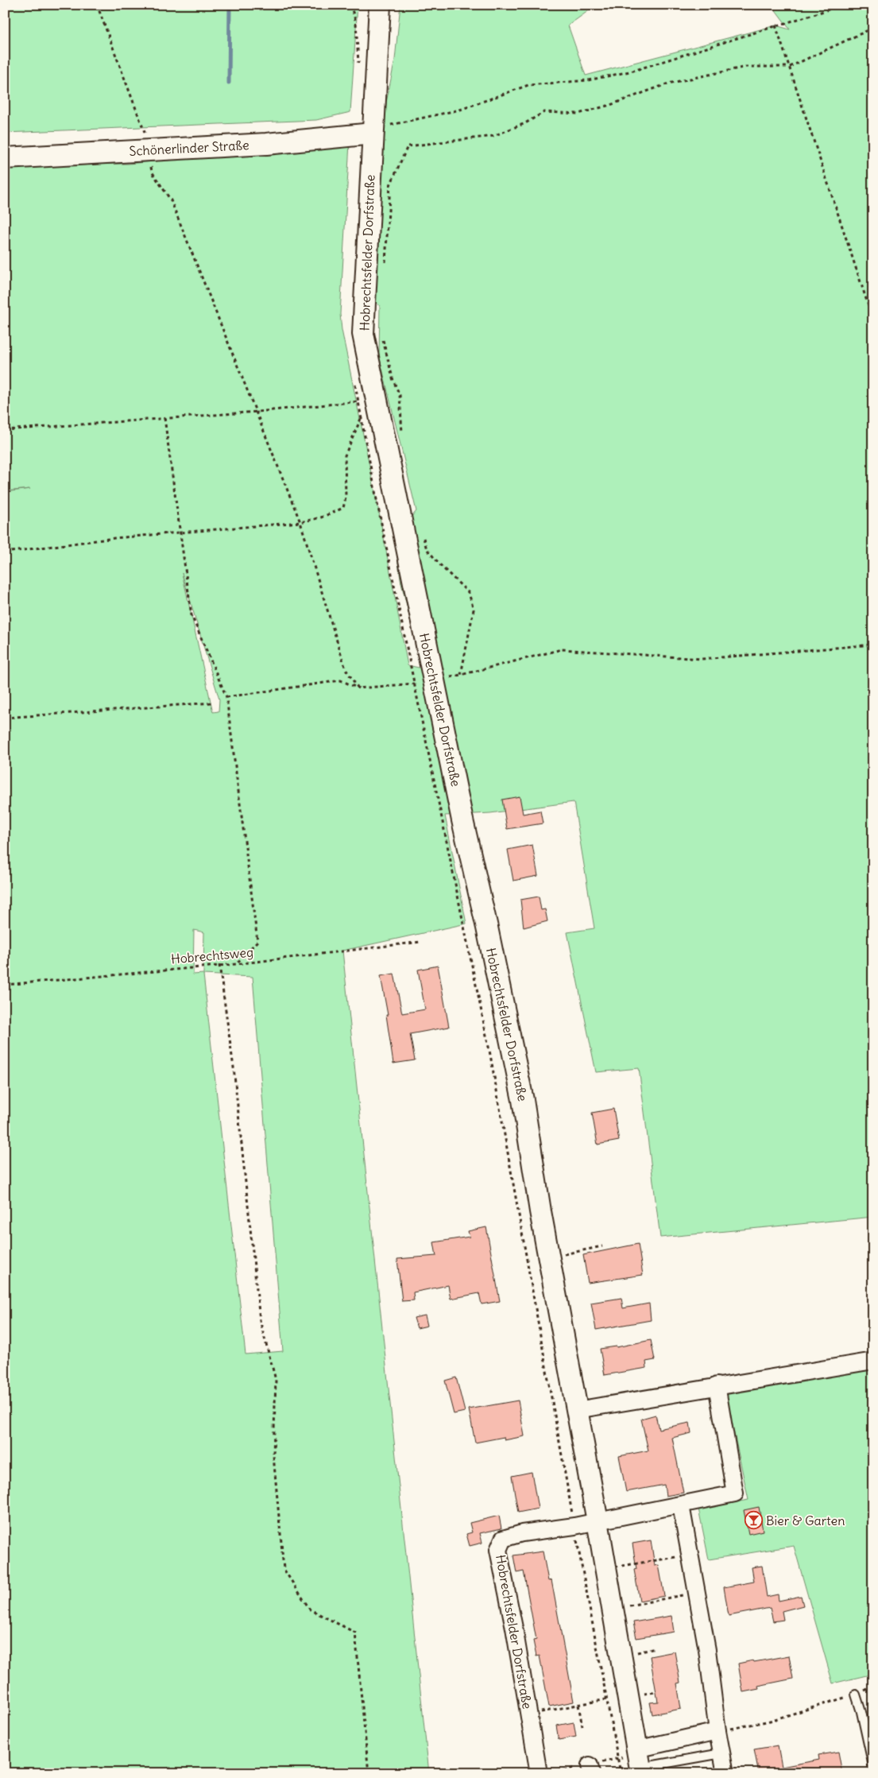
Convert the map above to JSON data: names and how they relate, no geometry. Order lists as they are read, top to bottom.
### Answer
{
  "streets": {
    "street": ["Schönerlinder Straße", "Hobrechtsfelder Dorfstraße"],
    "path": ["Hobrechtsweg"]
  },
  "crossings": [
    ["Schönerlinder Straße", "Hobrechtsfelder Dorfstraße"]
  ],
  "places": {
    "bar": ["Bier & Garten"]
  }
}
